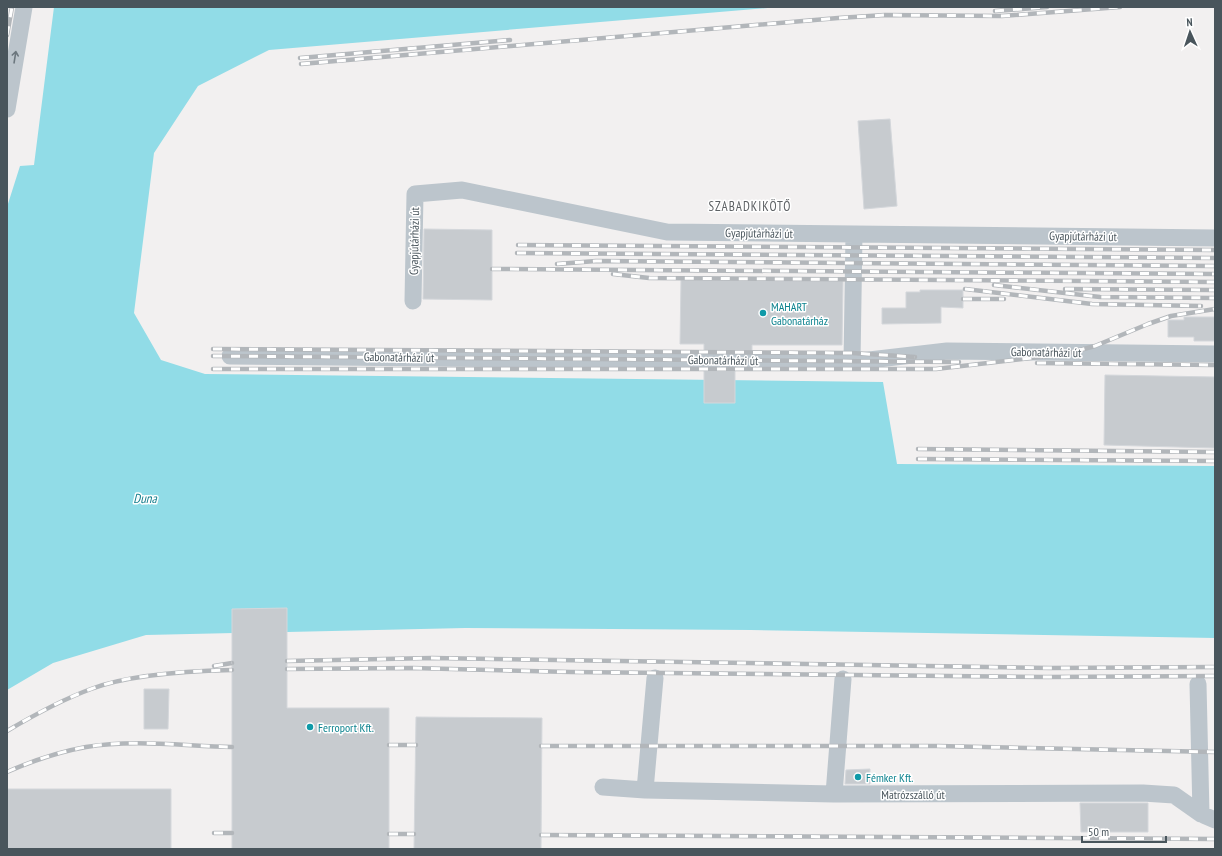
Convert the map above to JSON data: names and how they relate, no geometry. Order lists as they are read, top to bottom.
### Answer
{
  "streets": {
    "lane": ["Gyapjútárházi út", "Gabonatárházi út", "Matrózszálló út"]
  },
  "districts": ["SZABADKIKÖTŐ"],
  "water": ["Duna"],
  "places": ["MAHART Gabonatárház", "Ferroport Kft.", "Fémker Kft."],
  "scale_bar": "50 m",
  "north": "top"
}
